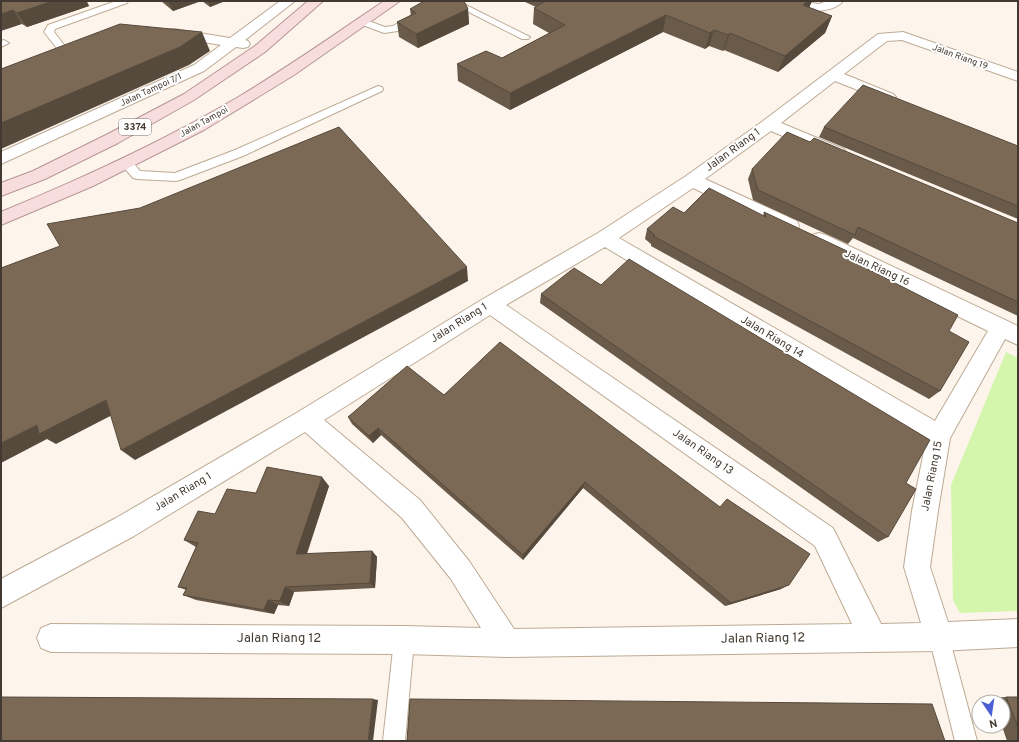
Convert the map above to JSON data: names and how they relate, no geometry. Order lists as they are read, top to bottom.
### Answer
{
  "streets": {
    "main road": ["Jalan Tampoi", "3374"],
    "street": [
      "Jalan Riang 19",
      "Jalan Tampoi 7/1",
      "Jalan Riang 1",
      "Jalan Riang 16",
      "Jalan Riang 14",
      "Jalan Riang 13",
      "Jalan Riang 15",
      "Jalan Riang 12"
    ]
  },
  "crossings": [
    ["Jalan Riang 19", "Jalan Riang 1"],
    ["Jalan Riang 1", "Jalan Riang 16"],
    ["Jalan Riang 1", "Jalan Riang 14"],
    ["Jalan Riang 1", "Jalan Riang 13"],
    ["Jalan Riang 16", "Jalan Riang 15"],
    ["Jalan Riang 14", "Jalan Riang 15"],
    ["Jalan Riang 13", "Jalan Riang 12"],
    ["Jalan Riang 15", "Jalan Riang 12"]
  ],
  "north": "bottom"
}
